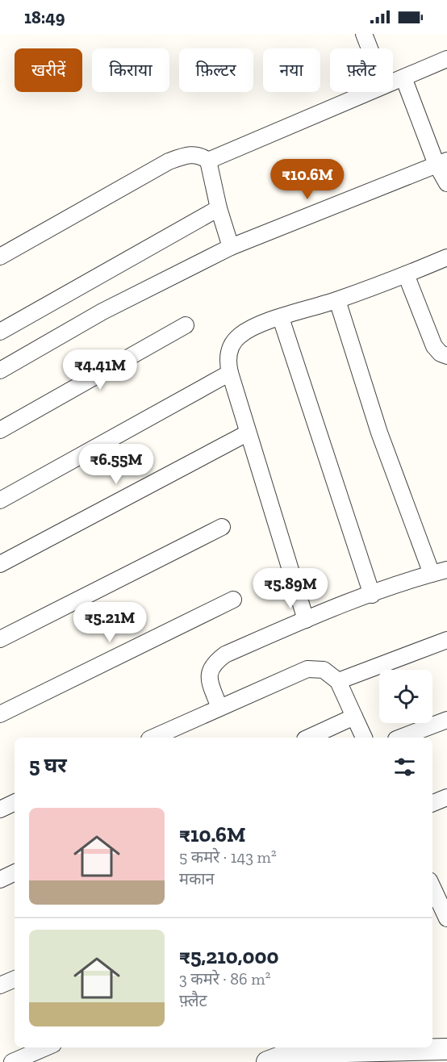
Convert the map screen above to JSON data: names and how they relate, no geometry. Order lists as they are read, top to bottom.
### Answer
{
  "page": {
    "status": "18:49",
    "chip": [
      "खरीदें",
      "किराया",
      "फ़िल्टर",
      "नया",
      "फ़्लैट"
    ],
    "price": [
      "₹10.6M",
      "₹4.41M",
      "₹6.55M",
      "₹5.89M",
      "₹5.21M"
    ],
    "heading": "5 घर",
    "list": [
      {
        "name": "₹10.6M",
        "note": "5 कमरे · 143 m² · मकान"
      },
      {
        "name": "₹5,210,000",
        "note": "3 कमरे · 86 m² · फ़्लैट"
      }
    ]
  }
}
